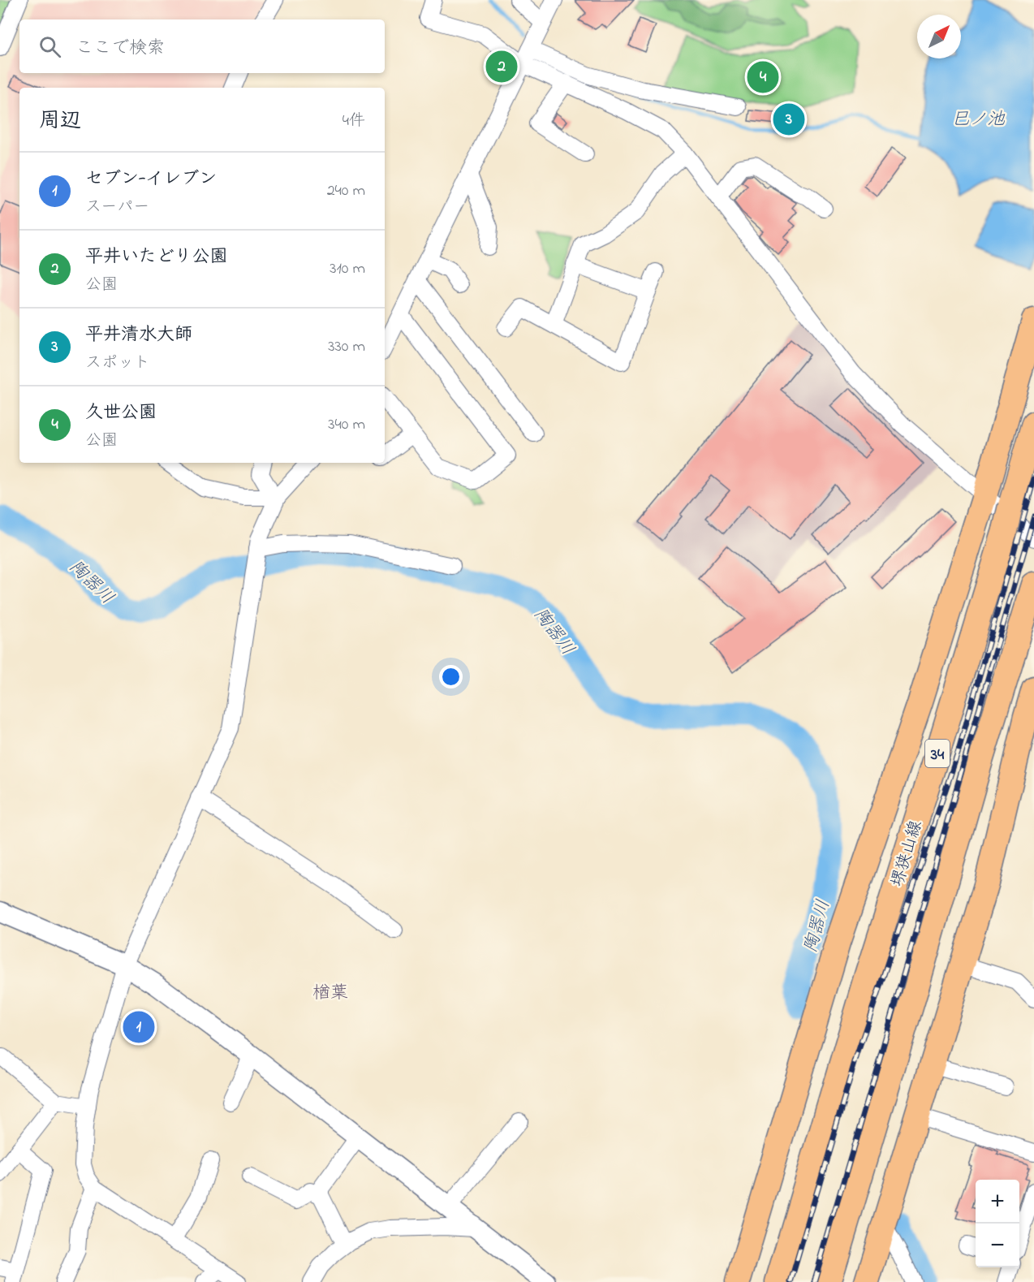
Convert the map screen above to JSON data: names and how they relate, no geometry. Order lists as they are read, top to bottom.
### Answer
{
  "streets": {
    "main road": ["34", "堺狭山線"]
  },
  "districts": ["楢葉"],
  "water": ["巳ノ池", "陶器川"],
  "north": "top right",
  "page": {
    "search": "ここで検索",
    "pins": [
      "2",
      "4",
      "3",
      "1"
    ],
    "heading": ["周辺", "4件"],
    "list": [
      {
        "mark": "1",
        "name": "セブン-イレブン",
        "note": "スーパー",
        "value": "240 m"
      },
      {
        "mark": "2",
        "name": "平井いたどり公園",
        "note": "公園",
        "value": "310 m"
      },
      {
        "mark": "3",
        "name": "平井清水大師",
        "note": "スポット",
        "value": "330 m"
      },
      {
        "mark": "4",
        "name": "久世公園",
        "note": "公園",
        "value": "340 m"
      }
    ],
    "map_buttons": ["+", "−"]
  }
}
